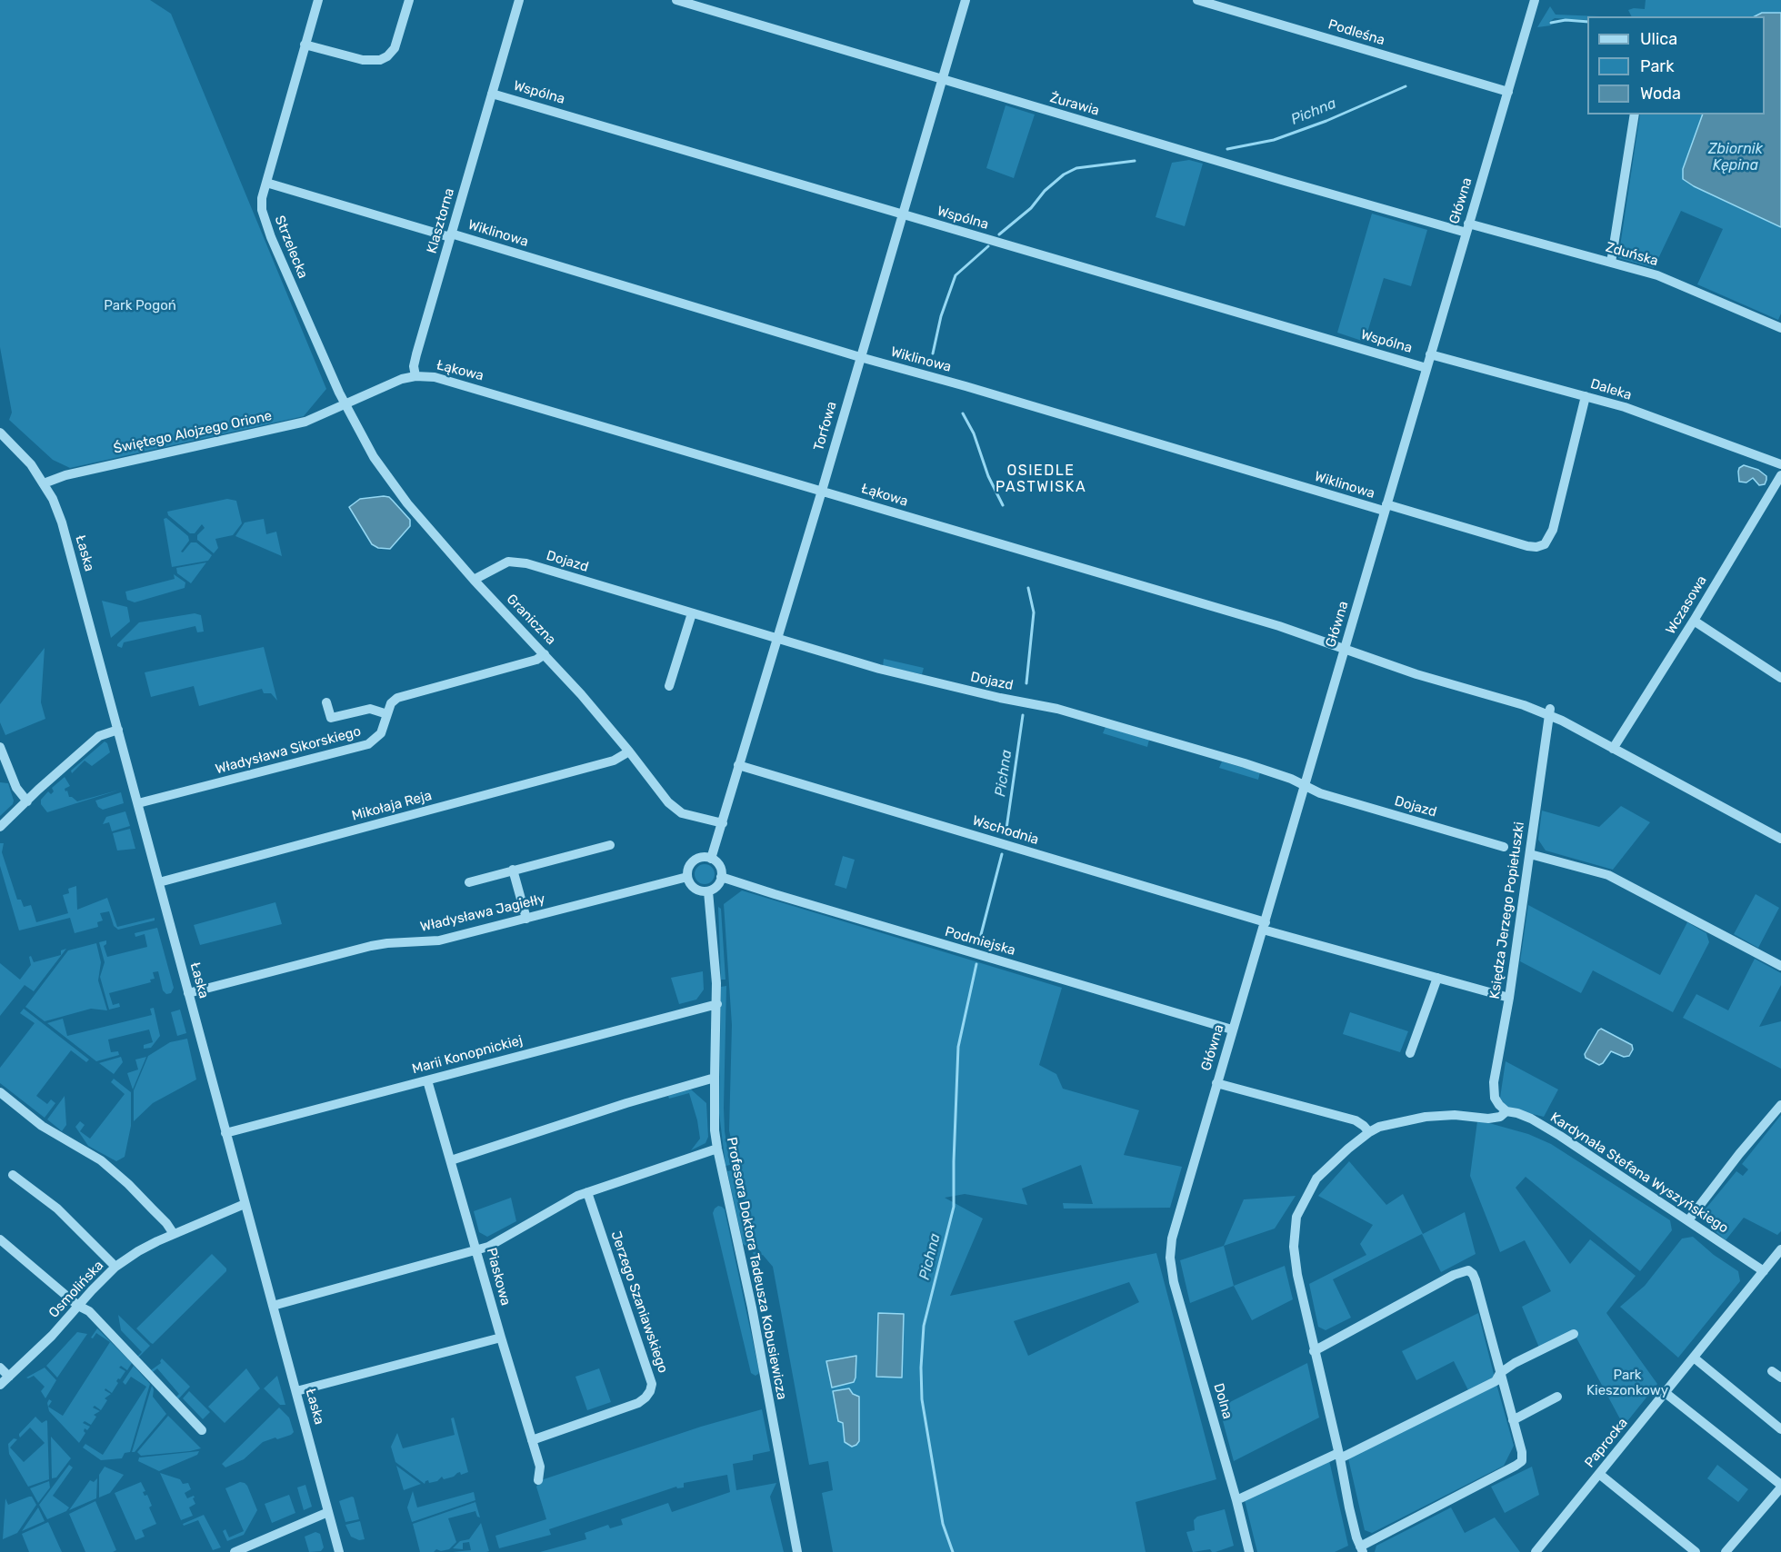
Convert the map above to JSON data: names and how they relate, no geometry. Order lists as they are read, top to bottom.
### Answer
{
  "streets": {
    "street": [
      "Podleśna",
      "Wspólna",
      "Żurawia",
      "Główna",
      "Klasztorna",
      "Wiklinowa",
      "Strzelecka",
      "Zduńska",
      "Łąkowa",
      "Daleka",
      "Torfowa",
      "Świętego Alojzego Orione",
      "Łaska",
      "Dojazd",
      "Wczasowa",
      "Graniczna",
      "Władysława Sikorskiego",
      "Mikołaja Reja",
      "Wschodnia",
      "Księdza Jerzego Popiełuszki",
      "Władysława Jagiełły",
      "Podmiejska",
      "Marii Konopnickiej",
      "Kardynała Stefana Wyszyńskiego",
      "Profesora Doktora Tadeusza Kobusiewicza",
      "Piaskowa",
      "Osmolińska",
      "Jerzego Szaniawskiego",
      "Dolna",
      "Paprocka"
    ]
  },
  "crossings": [
    ["Podleśna", "Główna"],
    ["Wspólna", "Główna"],
    ["Wspólna", "Klasztorna"],
    ["Wspólna", "Torfowa"],
    ["Żurawia", "Główna"],
    ["Żurawia", "Zduńska"],
    ["Żurawia", "Torfowa"],
    ["Główna", "Wiklinowa"],
    ["Główna", "Zduńska"],
    ["Główna", "Łąkowa"],
    ["Główna", "Daleka"],
    ["Główna", "Dojazd"],
    ["Główna", "Wschodnia"],
    ["Główna", "Podmiejska"],
    ["Główna", "Dolna"],
    ["Klasztorna", "Wiklinowa"],
    ["Klasztorna", "Łąkowa"],
    ["Wiklinowa", "Strzelecka"],
    ["Wiklinowa", "Daleka"],
    ["Wiklinowa", "Torfowa"],
    ["Strzelecka", "Świętego Alojzego Orione"],
    ["Strzelecka", "Graniczna"],
    ["Łąkowa", "Torfowa"],
    ["Łąkowa", "Wczasowa"],
    ["Łąkowa", "Księdza Jerzego Popiełuszki"],
    ["Torfowa", "Dojazd"],
    ["Torfowa", "Graniczna"],
    ["Torfowa", "Wschodnia"],
    ["Torfowa", "Władysława Jagiełły"],
    ["Torfowa", "Podmiejska"],
    ["Torfowa", "Profesora Doktora Tadeusza Kobusiewicza"],
    ["Świętego Alojzego Orione", "Łaska"],
    ["Świętego Alojzego Orione", "Graniczna"],
    ["Łaska", "Władysława Sikorskiego"],
    ["Łaska", "Mikołaja Reja"],
    ["Łaska", "Władysława Jagiełły"],
    ["Łaska", "Marii Konopnickiej"],
    ["Łaska", "Osmolińska"],
    ["Dojazd", "Graniczna"],
    ["Graniczna", "Władysława Sikorskiego"],
    ["Graniczna", "Mikołaja Reja"],
    ["Wschodnia", "Księdza Jerzego Popiełuszki"],
    ["Księdza Jerzego Popiełuszki", "Kardynała Stefana Wyszyńskiego"],
    ["Władysława Jagiełły", "Podmiejska"],
    ["Władysława Jagiełły", "Profesora Doktora Tadeusza Kobusiewicza"],
    ["Podmiejska", "Profesora Doktora Tadeusza Kobusiewicza"],
    ["Marii Konopnickiej", "Profesora Doktora Tadeusza Kobusiewicza"],
    ["Marii Konopnickiej", "Piaskowa"],
    ["Kardynała Stefana Wyszyńskiego", "Paprocka"],
    ["Piaskowa", "Jerzego Szaniawskiego"]
  ],
  "districts": ["OSIEDLE PASTWISKA"],
  "water": ["Pichna", "Zbiornik Kępina"],
  "parks": ["Park Pogoń", "Park Kieszonkowy"],
  "legend": ["Ulica", "Park", "Woda"]
}
